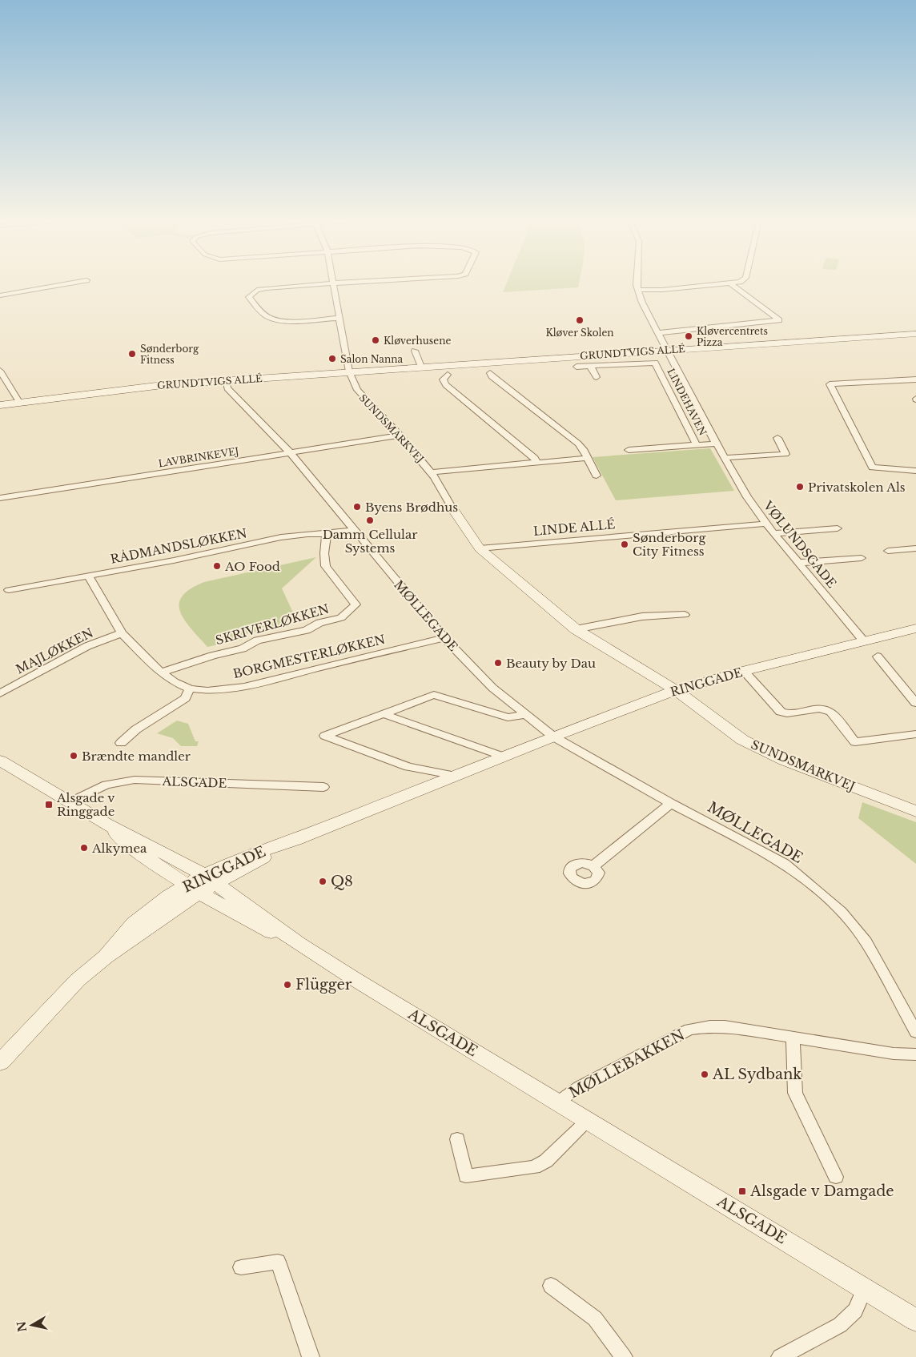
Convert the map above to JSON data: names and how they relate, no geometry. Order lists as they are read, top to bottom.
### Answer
{
  "streets": {
    "street": [
      "GRUNDTVIGS ALLÉ",
      "LINDEHAVEN",
      "SUNDSMARKVEJ",
      "LAVBRINKEVEJ",
      "LINDE ALLÉ",
      "VØLUNDSGADE",
      "RÅDMANDSLØKKEN",
      "MØLLEGADE",
      "SKRIVERLØKKEN",
      "MAJLØKKEN",
      "BORGMESTERLØKKEN",
      "RINGGADE",
      "ALSGADE",
      "MØLLEBAKKEN"
    ]
  },
  "crossings": [
    ["GRUNDTVIGS ALLÉ", "SUNDSMARKVEJ"],
    ["GRUNDTVIGS ALLÉ", "VØLUNDSGADE"],
    ["GRUNDTVIGS ALLÉ", "MØLLEGADE"],
    ["LINDEHAVEN", "VØLUNDSGADE"],
    ["SUNDSMARKVEJ", "LAVBRINKEVEJ"],
    ["SUNDSMARKVEJ", "LINDE ALLÉ"],
    ["SUNDSMARKVEJ", "RINGGADE"],
    ["LAVBRINKEVEJ", "MØLLEGADE"],
    ["LINDE ALLÉ", "VØLUNDSGADE"],
    ["VØLUNDSGADE", "RINGGADE"],
    ["RÅDMANDSLØKKEN", "MØLLEGADE"],
    ["RÅDMANDSLØKKEN", "SKRIVERLØKKEN"],
    ["RÅDMANDSLØKKEN", "BORGMESTERLØKKEN"],
    ["MØLLEGADE", "BORGMESTERLØKKEN"],
    ["MØLLEGADE", "RINGGADE"],
    ["SKRIVERLØKKEN", "BORGMESTERLØKKEN"],
    ["MAJLØKKEN", "BORGMESTERLØKKEN"],
    ["RINGGADE", "ALSGADE"],
    ["ALSGADE", "MØLLEBAKKEN"]
  ],
  "places": {
    "other": [
      "Kløver Skolen",
      "Kløvercentrets Pizza",
      "Kløverhusene",
      "Sønderborg Fitness",
      "Salon Nanna",
      "Privatskolen Als",
      "Byens Brødhus",
      "Damm Cellular Systems",
      "Sønderborg City Fitness",
      "AO Food",
      "Beauty by Dau",
      "Brændte mandler",
      "Alkymea",
      "Q8",
      "Flügger",
      "AL Sydbank"
    ],
    "transit": ["Alsgade v Ringgade", "Alsgade v Damgade"]
  },
  "north": "left"
}
